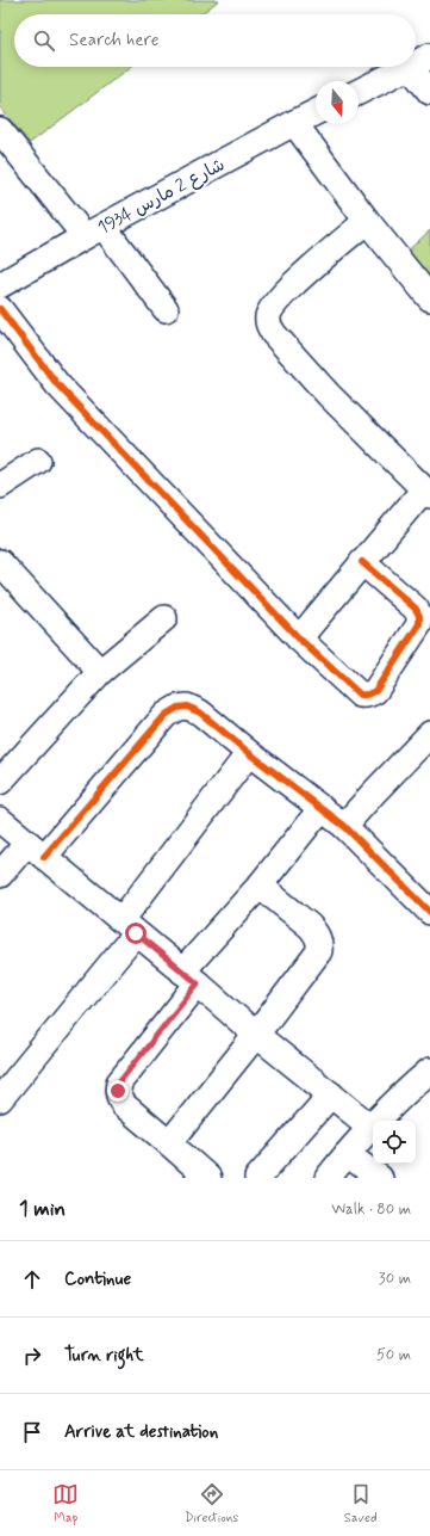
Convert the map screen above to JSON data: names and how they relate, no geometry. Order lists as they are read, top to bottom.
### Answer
{
  "streets": {
    "street": ["شارع 2 مارس 1934"]
  },
  "north": "bottom",
  "page": {
    "search": "Search here",
    "heading": ["1 min", "Walk · 80 m"],
    "list": [
      ["Continue", "30 m"],
      ["Turn right", "50 m"],
      "Arrive at destination"
    ],
    "nav": ["Map", "Directions", "Saved"]
  }
}
